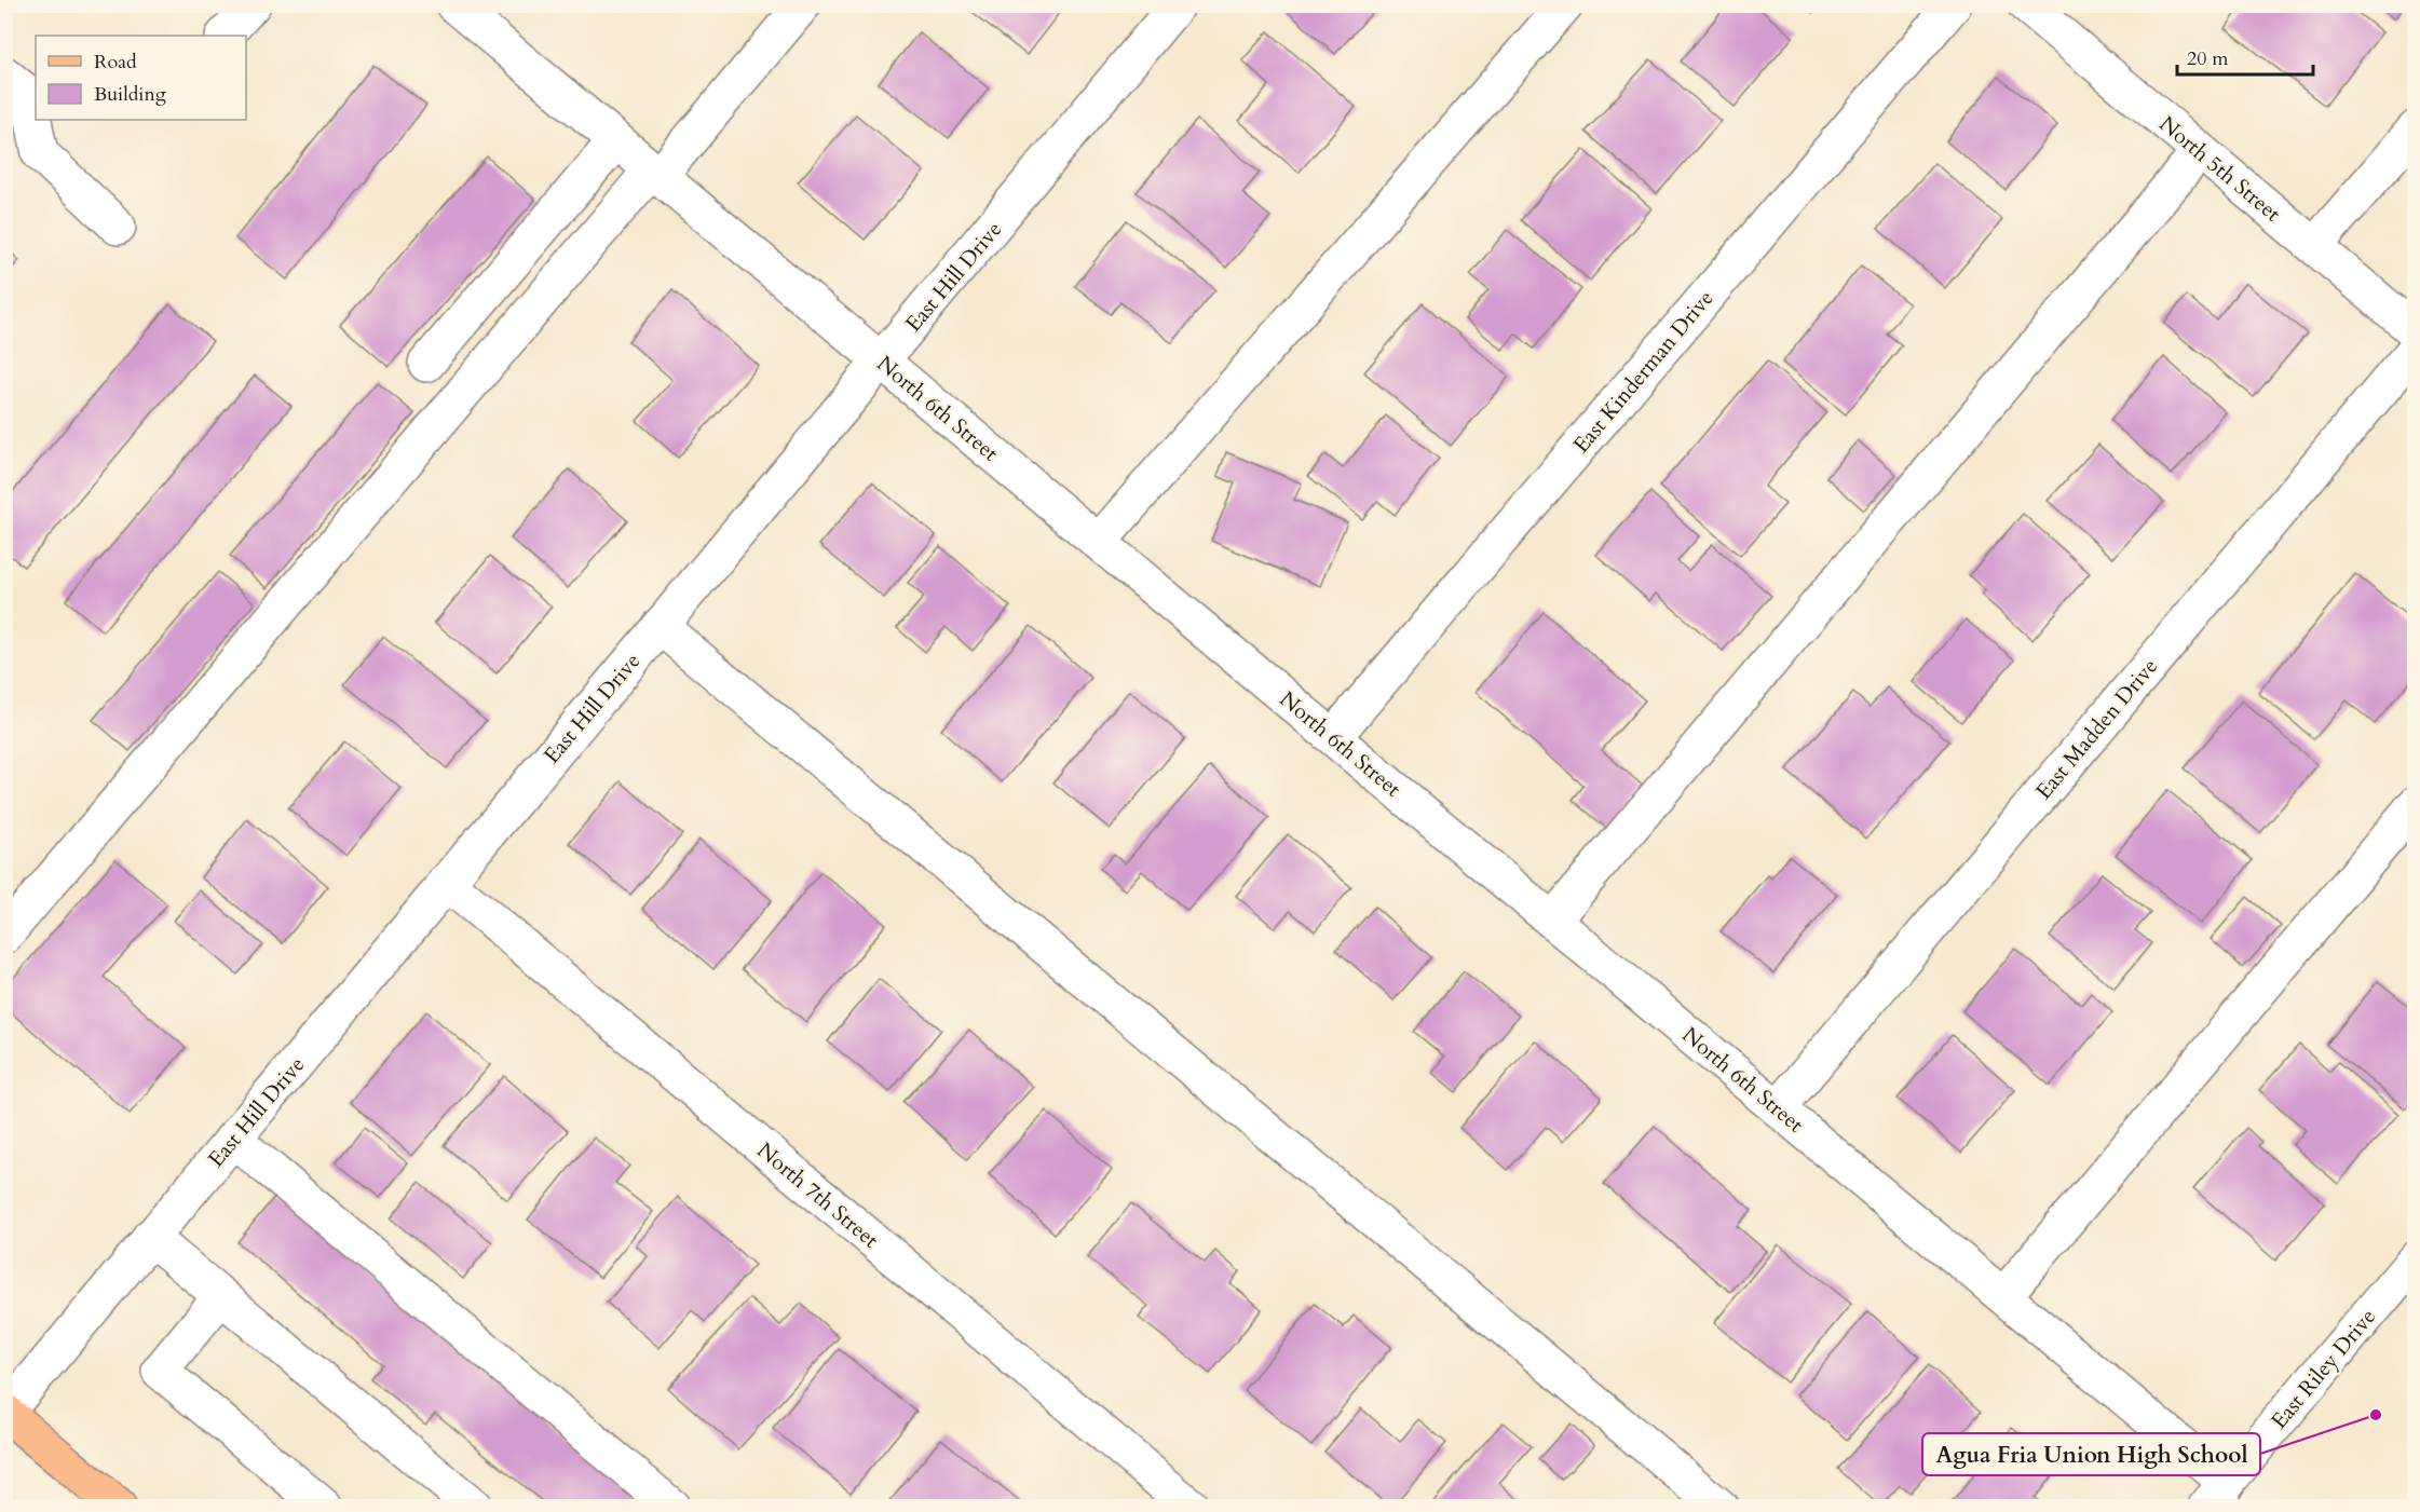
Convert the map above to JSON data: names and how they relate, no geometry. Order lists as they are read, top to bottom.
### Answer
{
  "streets": {
    "street": [
      "North 5th Street",
      "East Hill Drive",
      "East Kinderman Drive",
      "North 6th Street",
      "East Madden Drive",
      "North 7th Street",
      "East Riley Drive"
    ]
  },
  "crossings": [
    ["East Hill Drive", "North 6th Street"],
    ["East Hill Drive", "North 7th Street"],
    ["East Kinderman Drive", "North 6th Street"],
    ["North 6th Street", "East Madden Drive"],
    ["North 6th Street", "East Riley Drive"]
  ],
  "places": ["Agua Fria Union High School"],
  "legend": ["Road", "Building"],
  "scale_bar": "20 m"
}
